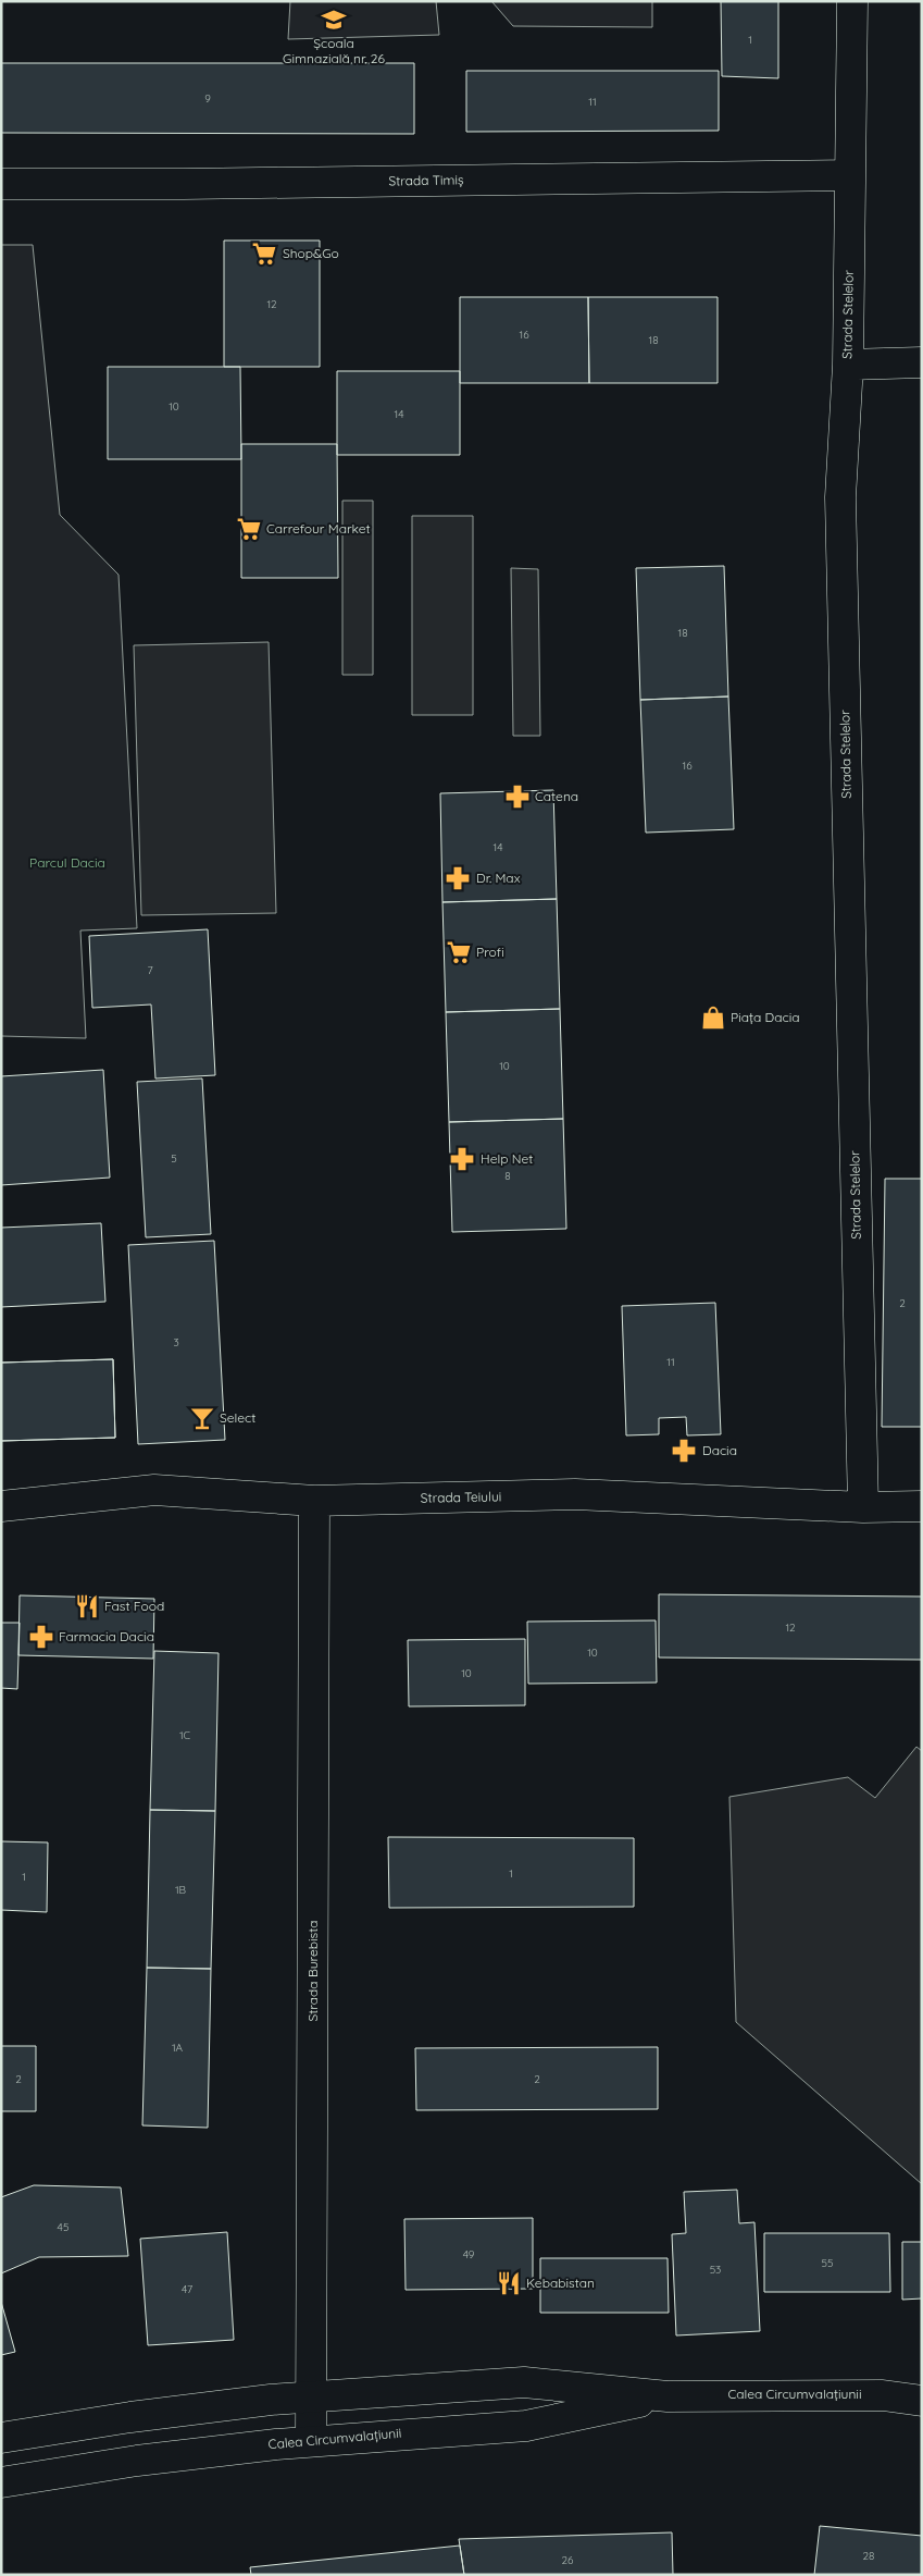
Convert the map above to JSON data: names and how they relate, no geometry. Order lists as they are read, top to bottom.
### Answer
{
  "streets": {
    "street": [
      "Strada Timiș",
      "Strada Stelelor",
      "Strada Teiului",
      "Strada Burebista",
      "Calea Circumvalațiunii"
    ]
  },
  "crossings": [
    ["Strada Timiș", "Strada Stelelor"],
    ["Strada Stelelor", "Strada Teiului"],
    ["Strada Teiului", "Strada Burebista"],
    ["Strada Burebista", "Calea Circumvalațiunii"]
  ],
  "parks": ["Parcul Dacia"],
  "places": {
    "school or university": ["Școala Gimnazială nr. 26"],
    "supermarket": ["Shop&Go", "Carrefour Market", "Profi"],
    "pharmacy": [
      "Catena",
      "Dr. Max",
      "Help Net",
      "Dacia",
      "Farmacia Dacia"
    ],
    "shop": ["Piața Dacia"],
    "bar": ["Select"],
    "restaurant": ["Fast Food", "Kebabistan"]
  },
  "house_numbers": [
    "1",
    "9",
    "11",
    "12",
    "16",
    "18",
    "10",
    "14",
    "18",
    "16",
    "14",
    "7",
    "10",
    "5",
    "8",
    "2",
    "3",
    "11",
    "12",
    "10",
    "10",
    "1C",
    "1",
    "1",
    "1B",
    "1A",
    "2",
    "2",
    "45",
    "49",
    "55",
    "53",
    "47",
    "28",
    "26"
  ]
}
